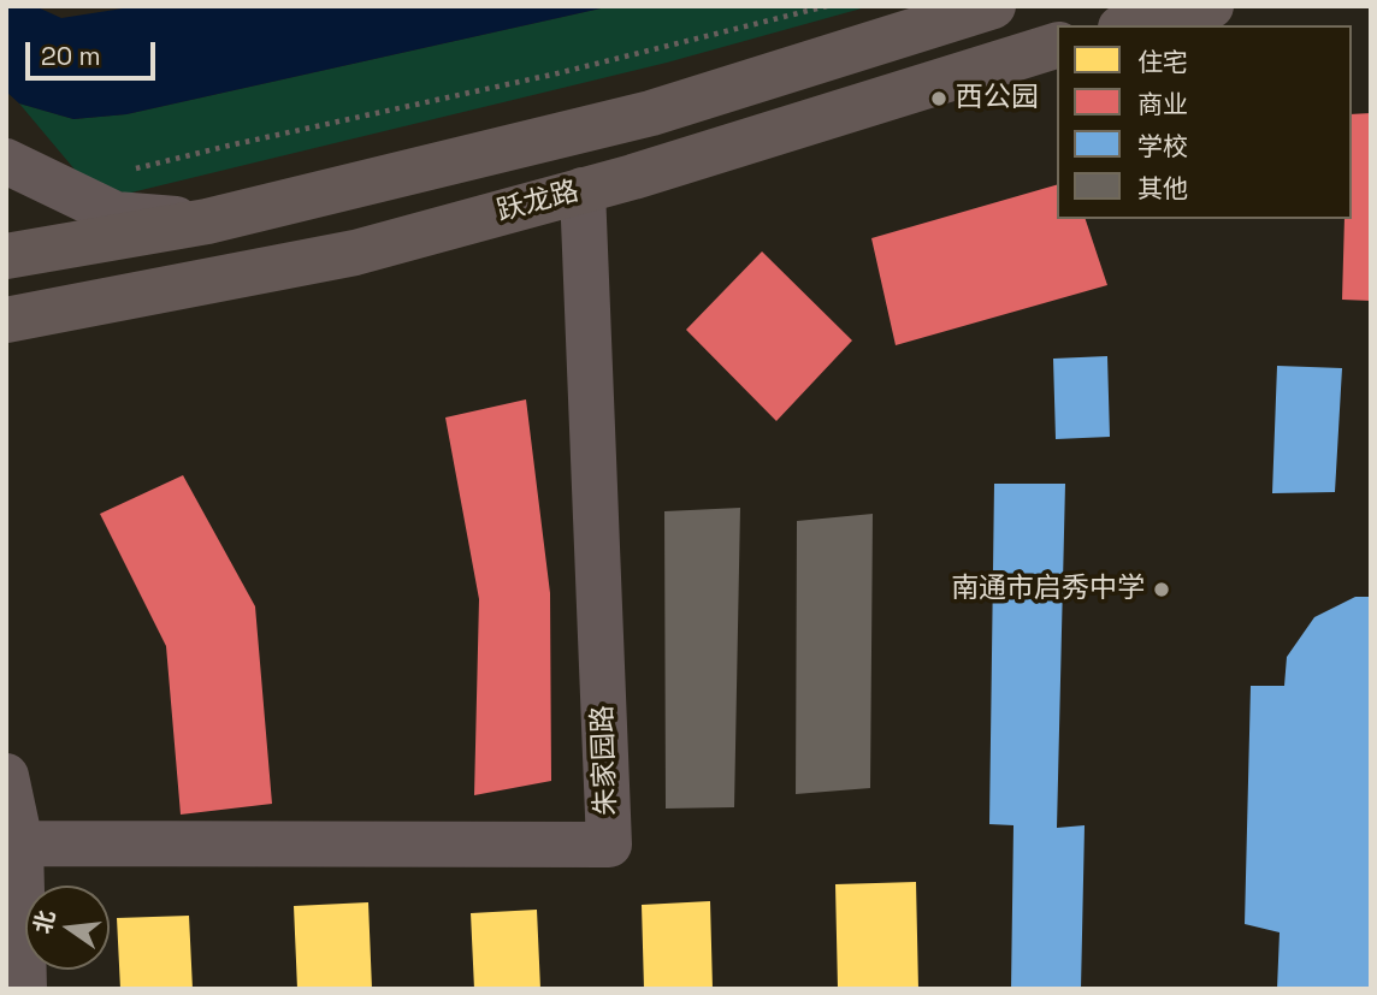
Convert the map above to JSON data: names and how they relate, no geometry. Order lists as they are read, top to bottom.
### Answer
{
  "streets": {
    "main road": ["跃龙路"],
    "street": ["朱家园路"]
  },
  "crossings": [
    ["跃龙路", "朱家园路"]
  ],
  "places": ["西公园", "南通市启秀中学"],
  "legend": [
    "住宅",
    "商业",
    "学校",
    "其他"
  ],
  "scale_bar": "20 m",
  "north": "left"
}
